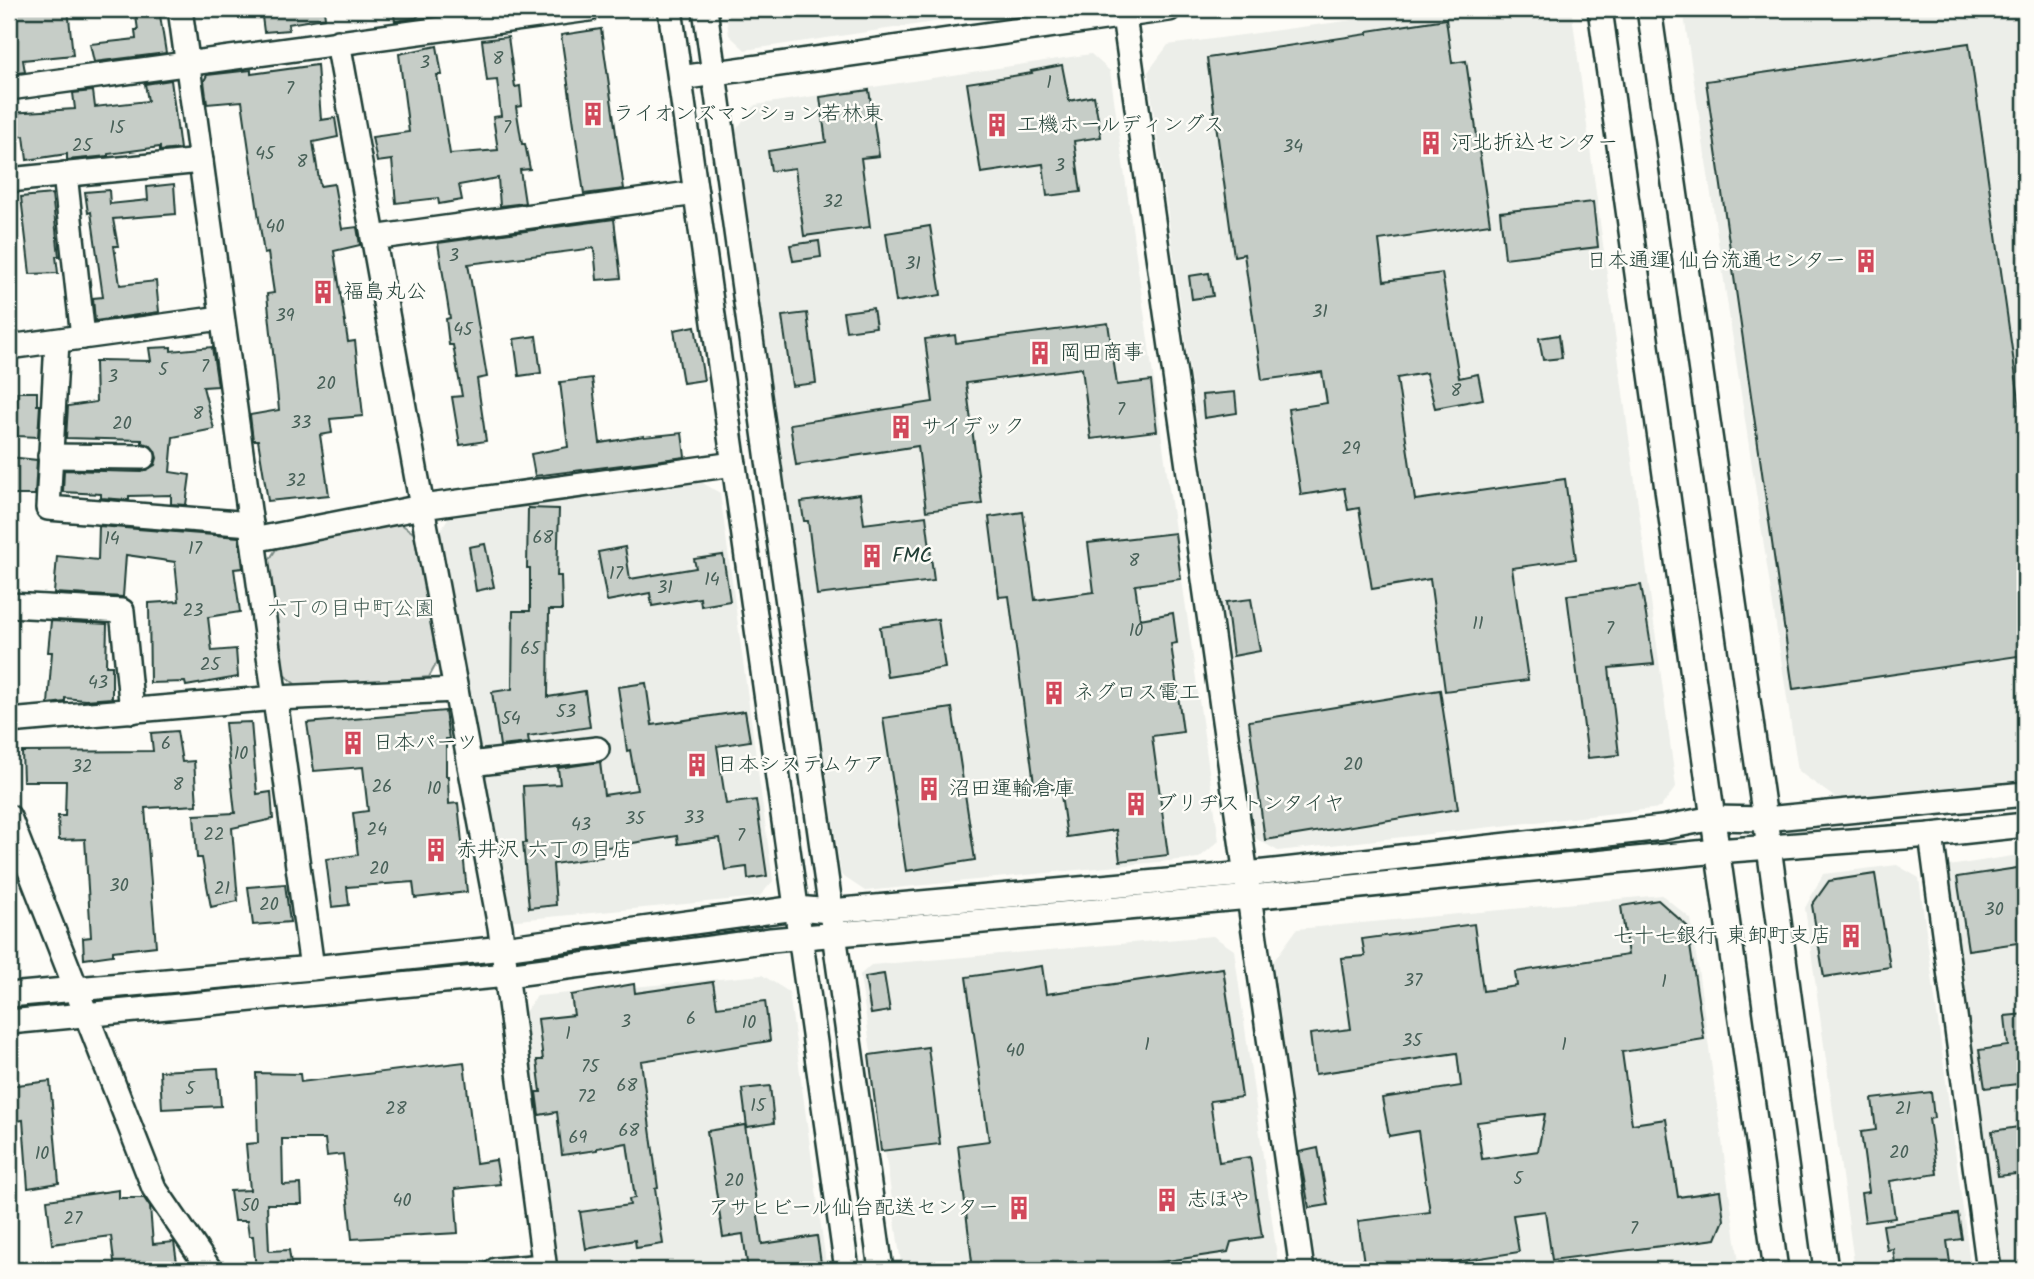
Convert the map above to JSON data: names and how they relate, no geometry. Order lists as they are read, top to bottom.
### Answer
{
  "parks": ["六丁の目中町公園"],
  "places": {
    "building": [
      "ライオンズマンション若林東",
      "工機ホールディングス",
      "河北折込センター",
      "日本通運 仙台流通センター",
      "福島丸公",
      "岡田商事",
      "サイデック",
      "FMC",
      "ネグロス電工",
      "日本パーツ",
      "日本システムケア",
      "沼田運輸倉庫",
      "ブリヂストンタイヤ",
      "赤井沢 六丁の目店",
      "七十七銀行 東卸町支店",
      "志ほや",
      "アサヒビール仙台配送センター"
    ]
  },
  "house_numbers": [
    "8",
    "3",
    "1",
    "7",
    "15",
    "7",
    "25",
    "34",
    "45",
    "8",
    "3",
    "32",
    "40",
    "3",
    "31",
    "31",
    "39",
    "45",
    "7",
    "5",
    "3",
    "20",
    "8",
    "7",
    "8",
    "33",
    "20",
    "29",
    "32",
    "68",
    "14",
    "17",
    "8",
    "17",
    "14",
    "31",
    "23",
    "11",
    "7",
    "10",
    "65",
    "25",
    "43",
    "53",
    "54",
    "6",
    "10",
    "20",
    "32",
    "8",
    "26",
    "10",
    "33",
    "35",
    "43",
    "24",
    "22",
    "7",
    "20",
    "30",
    "21",
    "20",
    "30",
    "37",
    "1",
    "6",
    "3",
    "10",
    "1",
    "35",
    "1",
    "1",
    "40",
    "75",
    "68",
    "5",
    "72",
    "15",
    "28",
    "21",
    "68",
    "69",
    "20",
    "10",
    "5",
    "20",
    "40",
    "50",
    "27",
    "7"
  ]
}
